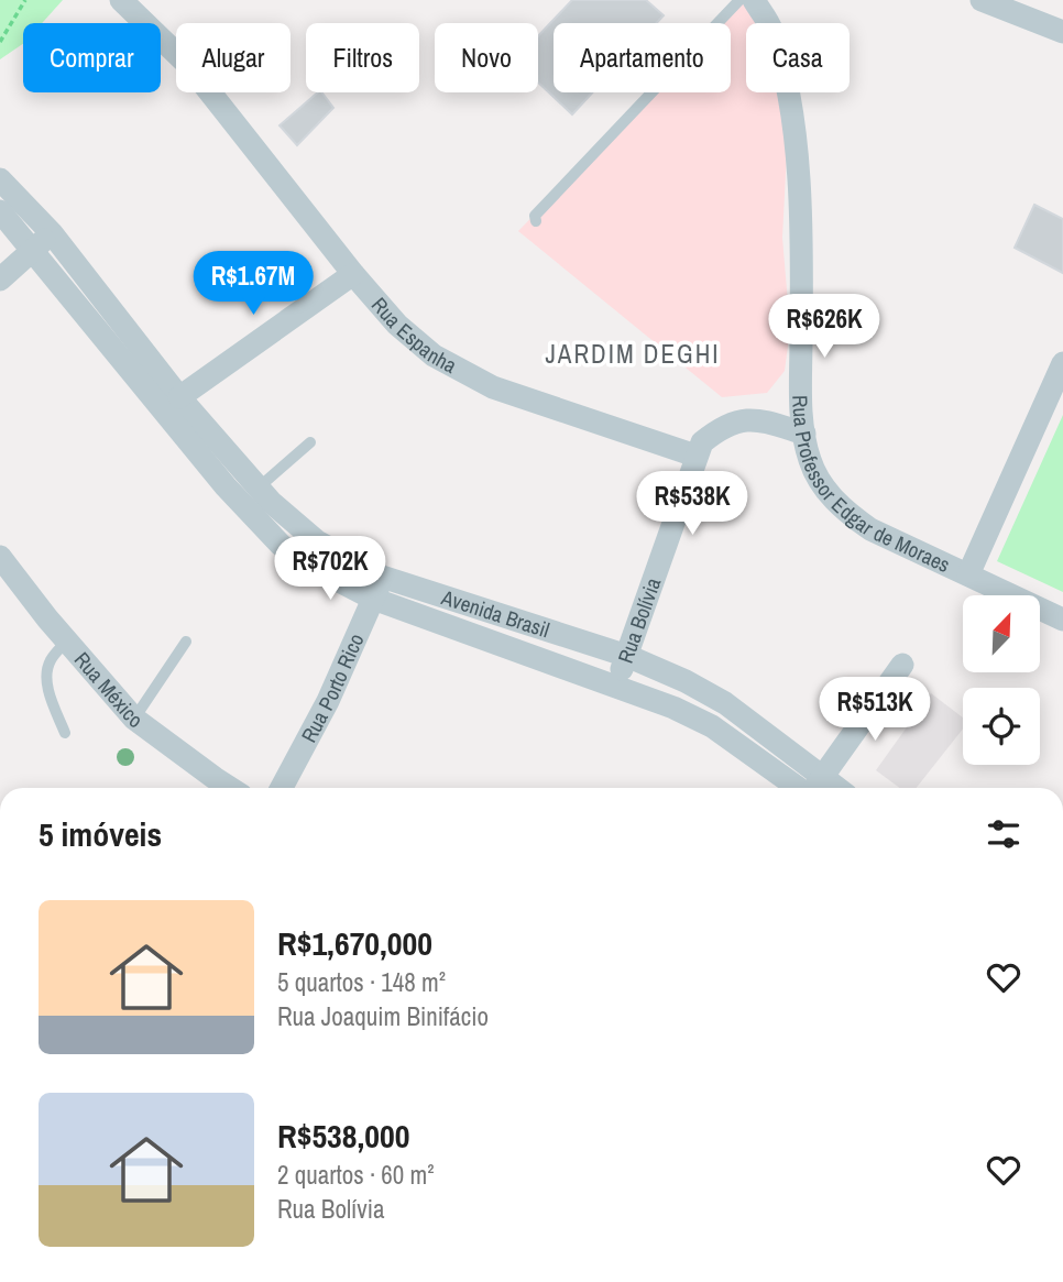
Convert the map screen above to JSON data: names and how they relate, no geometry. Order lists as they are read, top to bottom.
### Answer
{
  "streets": {
    "street": [
      "Rua Espanha",
      "Rua Professor Edgar de Moraes",
      "Avenida Brasil",
      "Rua Bolívia",
      "Rua Porto Rico",
      "Rua México"
    ]
  },
  "crossings": [
    ["Rua Espanha", "Rua Bolívia"],
    ["Rua Professor Edgar de Moraes", "Rua Bolívia"],
    ["Avenida Brasil", "Rua Bolívia"],
    ["Avenida Brasil", "Rua Porto Rico"]
  ],
  "districts": ["JARDIM DEGHI"],
  "north": "top right",
  "page": {
    "chip": [
      "Comprar",
      "Alugar",
      "Filtros",
      "Novo",
      "Apartamento",
      "Casa"
    ],
    "price": [
      "R$1.67M",
      "R$626K",
      "R$538K",
      "R$702K",
      "R$513K"
    ],
    "heading": "5 imóveis",
    "list": [
      {
        "name": "R$1,670,000",
        "note": "5 quartos · 148 m² · Rua Joaquim Binifácio"
      },
      {
        "name": "R$538,000",
        "note": "2 quartos · 60 m² · Rua Bolívia"
      }
    ]
  }
}
